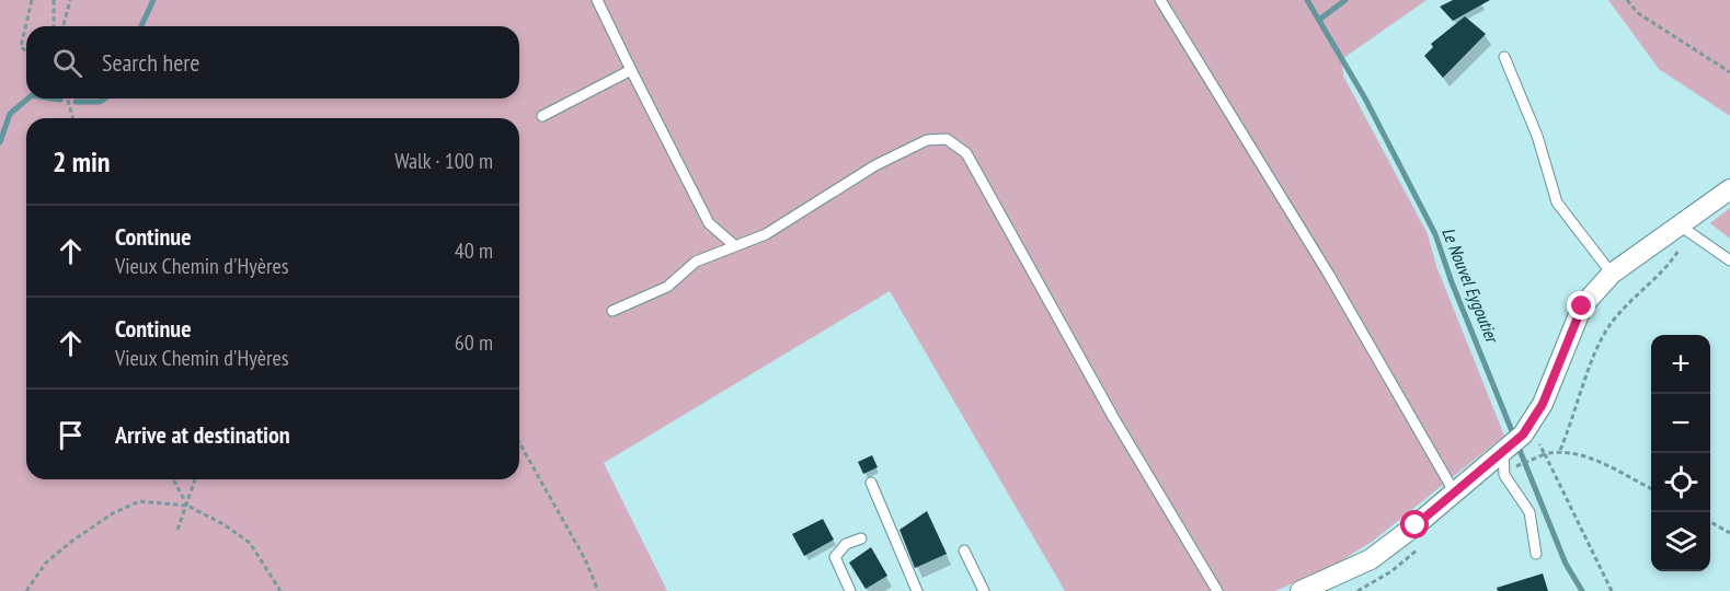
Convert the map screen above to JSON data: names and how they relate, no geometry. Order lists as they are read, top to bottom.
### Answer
{
  "water": ["Le Nouvel Eygoutier"],
  "page": {
    "search": "Search here",
    "heading": ["2 min", "Walk · 100 m"],
    "list": [
      ["Continue", "Vieux Chemin d'Hyères", "40 m"],
      ["Continue", "Vieux Chemin d'Hyères", "60 m"],
      "Arrive at destination"
    ],
    "map_buttons": ["+", "−"]
  }
}
